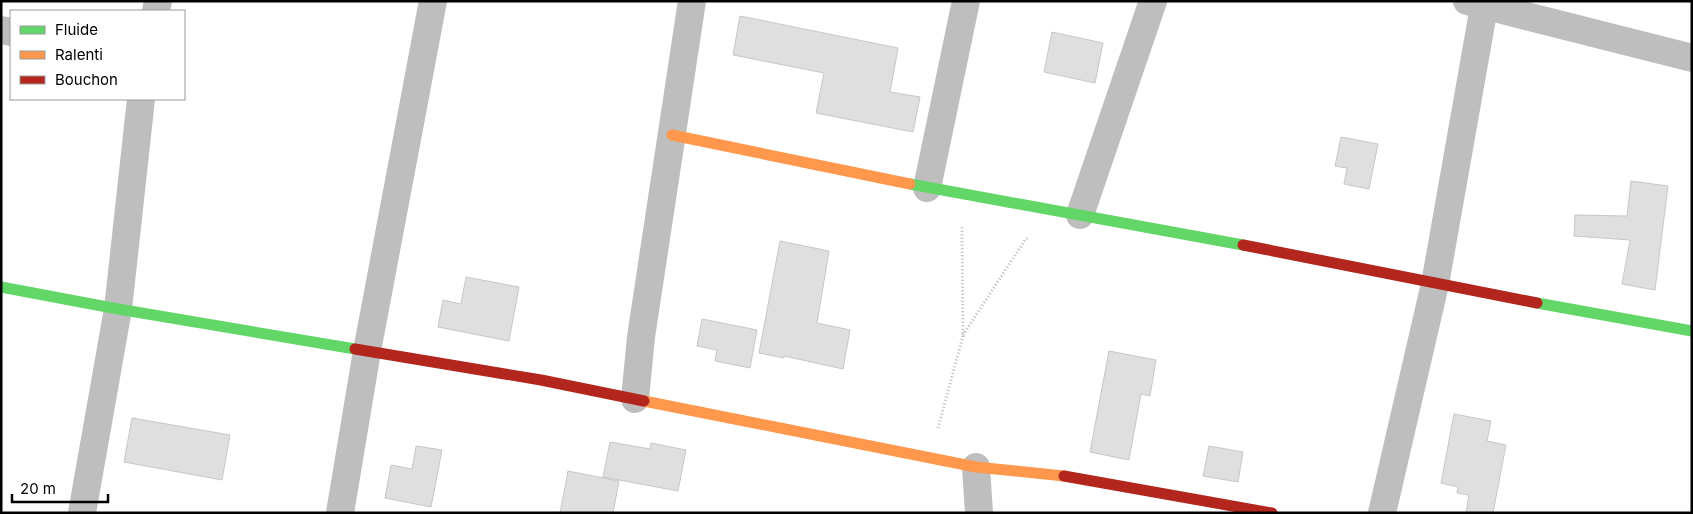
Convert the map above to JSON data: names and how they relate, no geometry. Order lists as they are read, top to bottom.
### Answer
{
  "legend": ["Fluide", "Ralenti", "Bouchon"],
  "scale_bar": "20 m"
}
